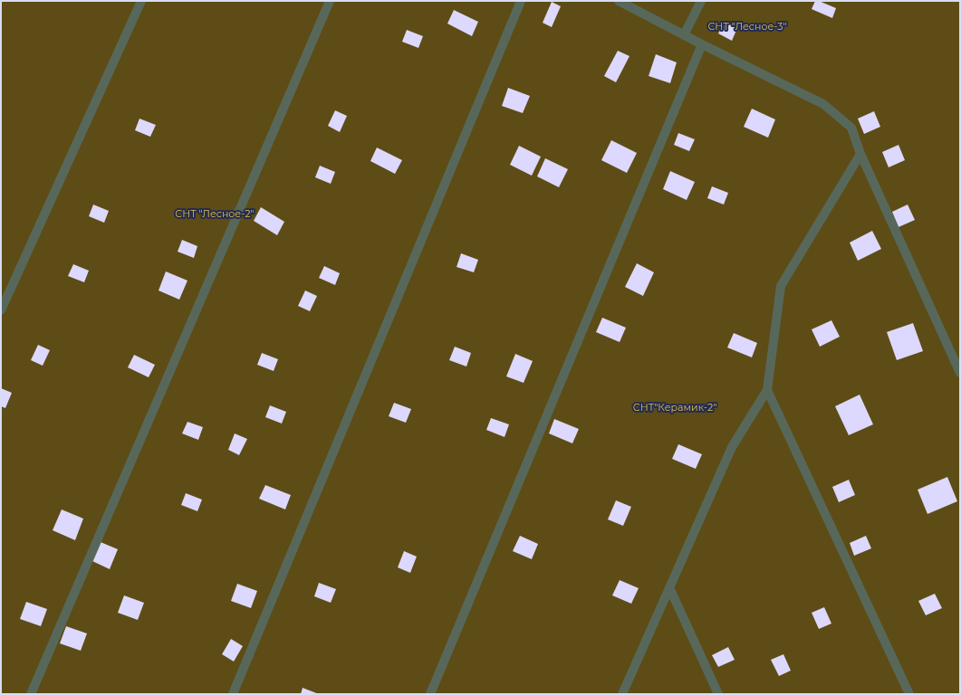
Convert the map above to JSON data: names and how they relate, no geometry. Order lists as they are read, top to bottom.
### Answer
{
  "parks": ["СНТ \"Лесное-3\"", "СНТ \"Лесное-2\"", "СНТ\"Керамик-2\""]
}
